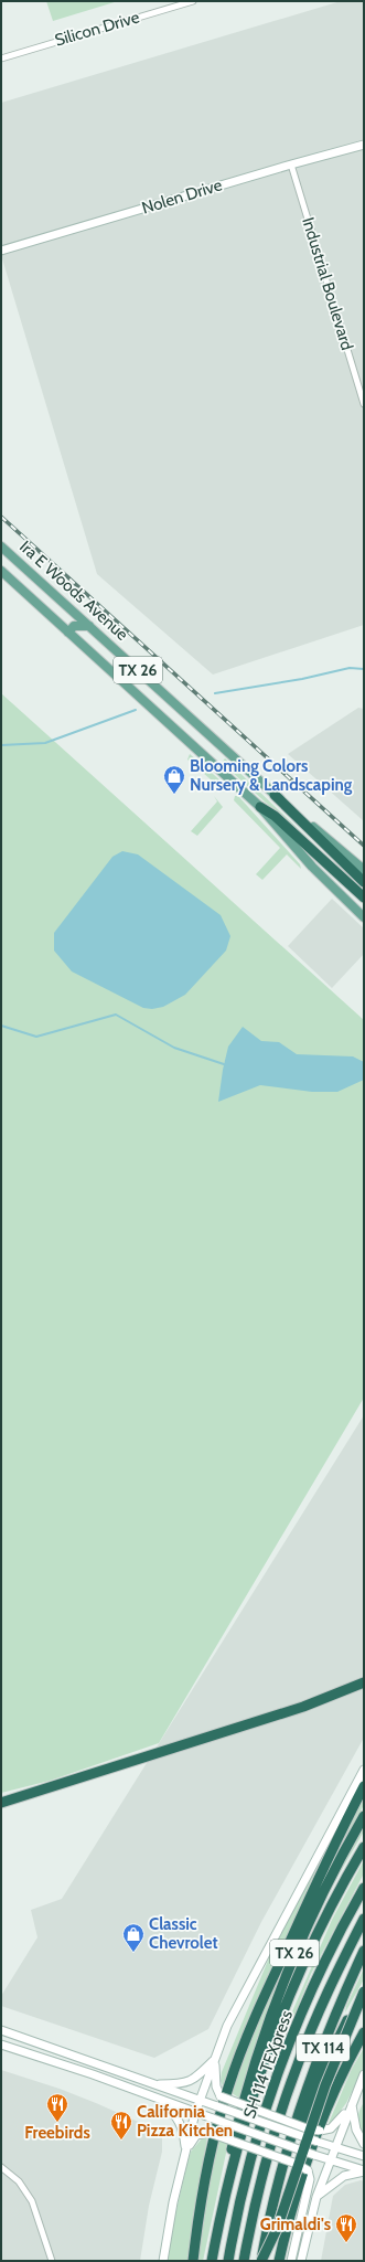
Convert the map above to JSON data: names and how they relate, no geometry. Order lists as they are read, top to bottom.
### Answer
{
  "streets": {
    "highway": ["TX 26", "TX 114", "SH 114 TEXpress"],
    "main road": ["Nolen Drive", "Ira E Woods Avenue"],
    "street": ["Silicon Drive", "Industrial Boulevard"]
  },
  "crossings": [
    ["Nolen Drive", "Industrial Boulevard"],
    ["Ira E Woods Avenue", "TX 26"],
    ["TX 26", "TX 114"]
  ],
  "places": {
    "shop": ["Blooming Colors Nursery & Landscaping", "Classic Chevrolet"],
    "restaurant": ["Freebirds", "California Pizza Kitchen", "Grimaldi's"]
  }
}
